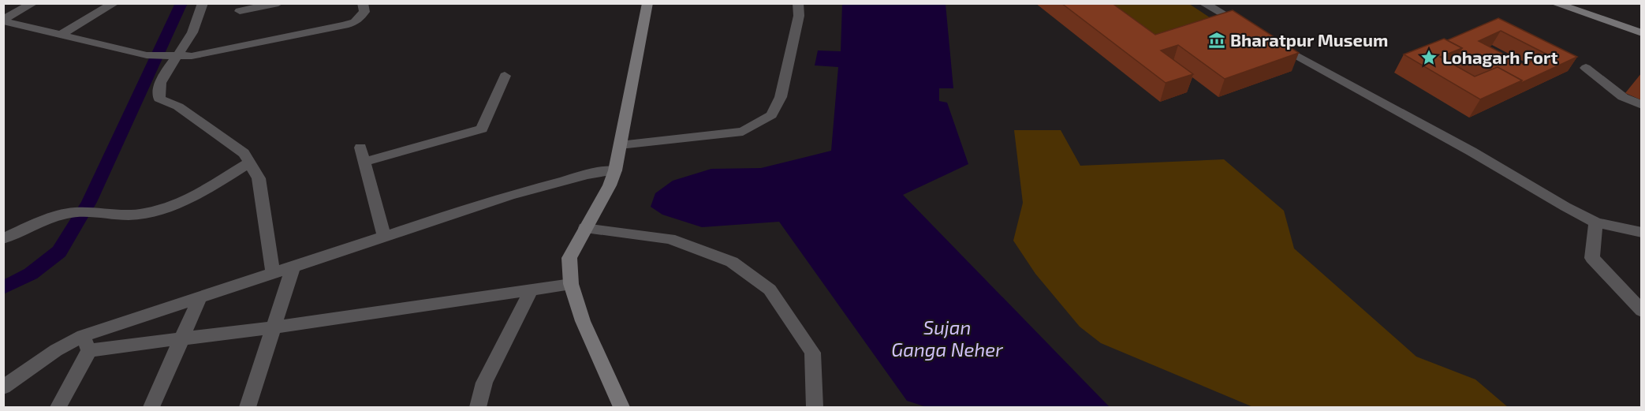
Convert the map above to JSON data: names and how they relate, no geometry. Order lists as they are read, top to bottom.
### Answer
{
  "water": ["Sujan Ganga Neher"],
  "places": {
    "museum": ["Bharatpur Museum"],
    "place": ["Lohagarh Fort"]
  }
}
